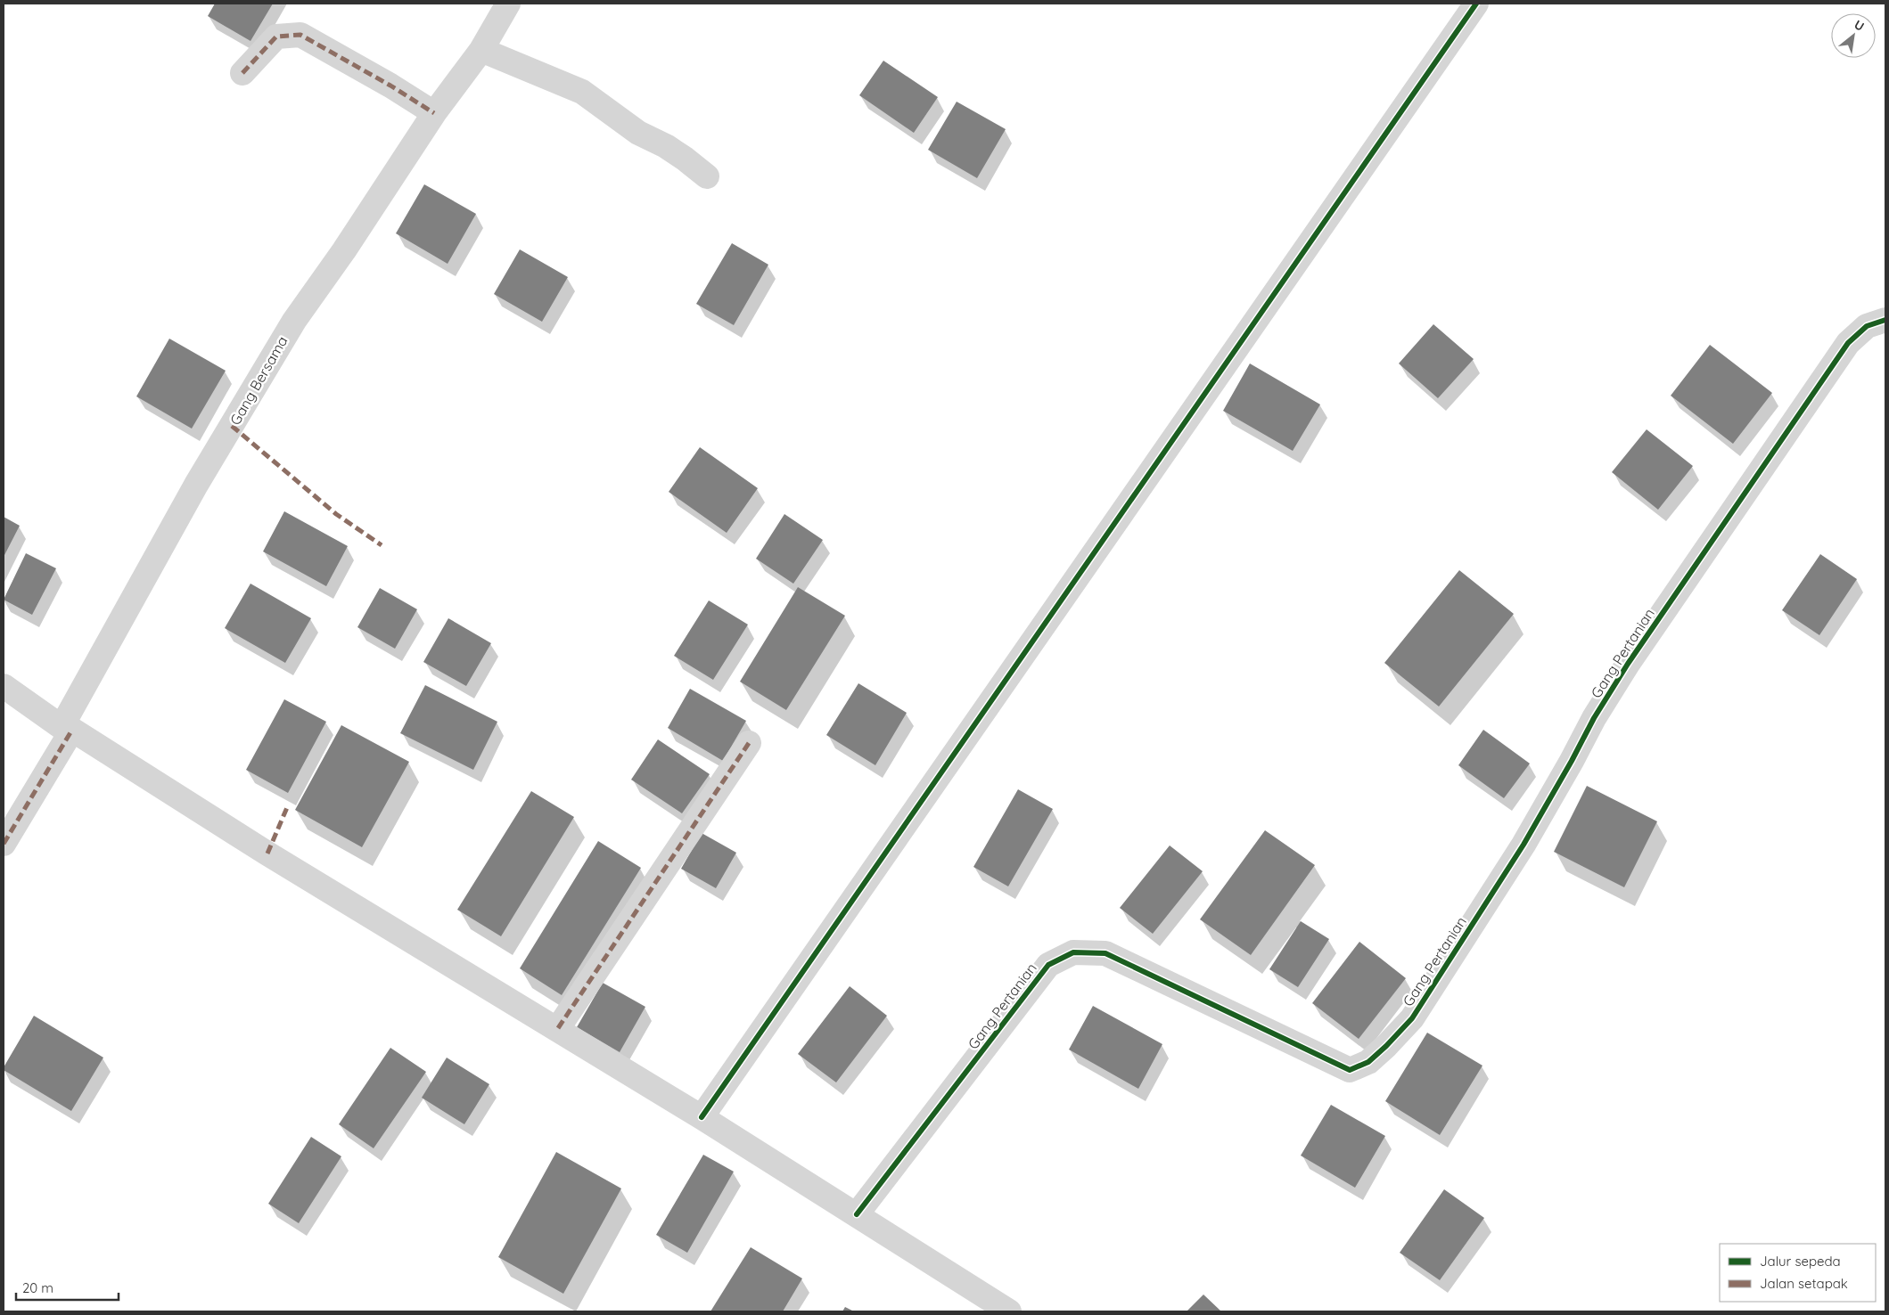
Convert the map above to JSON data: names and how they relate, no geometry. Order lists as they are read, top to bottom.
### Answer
{
  "streets": {
    "street": ["Gang Bersama", "Gang Pertanian"]
  },
  "legend": ["Jalur sepeda", "Jalan setapak"],
  "scale_bar": "20 m",
  "north": "top right"
}
